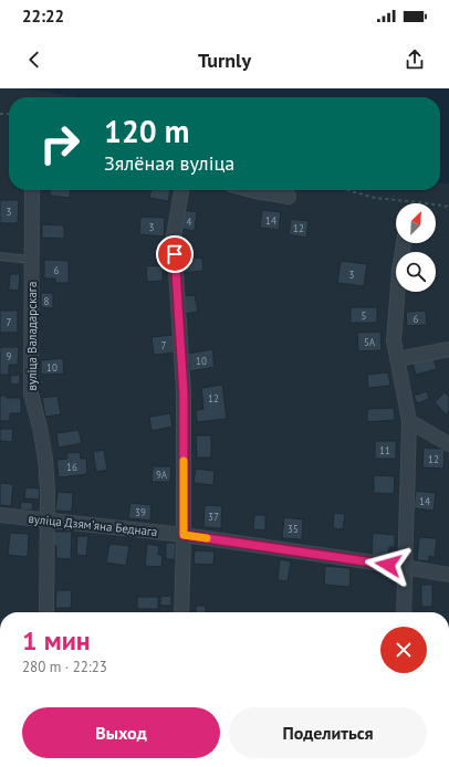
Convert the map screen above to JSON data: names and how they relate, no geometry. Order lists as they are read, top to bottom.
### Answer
{
  "streets": {
    "street": ["вуліца Валадарскага", "вуліца Дзямʼяна Беднага"]
  },
  "crossings": [
    ["вуліца Валадарскага", "вуліца Дзямʼяна Беднага"]
  ],
  "house_numbers": [
    "3",
    "14",
    "4",
    "3",
    "12",
    "6",
    "3",
    "8",
    "5",
    "6",
    "7",
    "5А",
    "7",
    "9",
    "10",
    "10",
    "12",
    "11",
    "12",
    "16",
    "9А",
    "14",
    "39",
    "37",
    "35"
  ],
  "north": "top right",
  "page": {
    "status": "22:22",
    "header": "Turnly",
    "turn": ["120 m", "Зялёная вуліца"],
    "heading": ["1 мин", "280 m · 22:23"],
    "buttons": ["Выход", "Поделиться"]
  }
}
